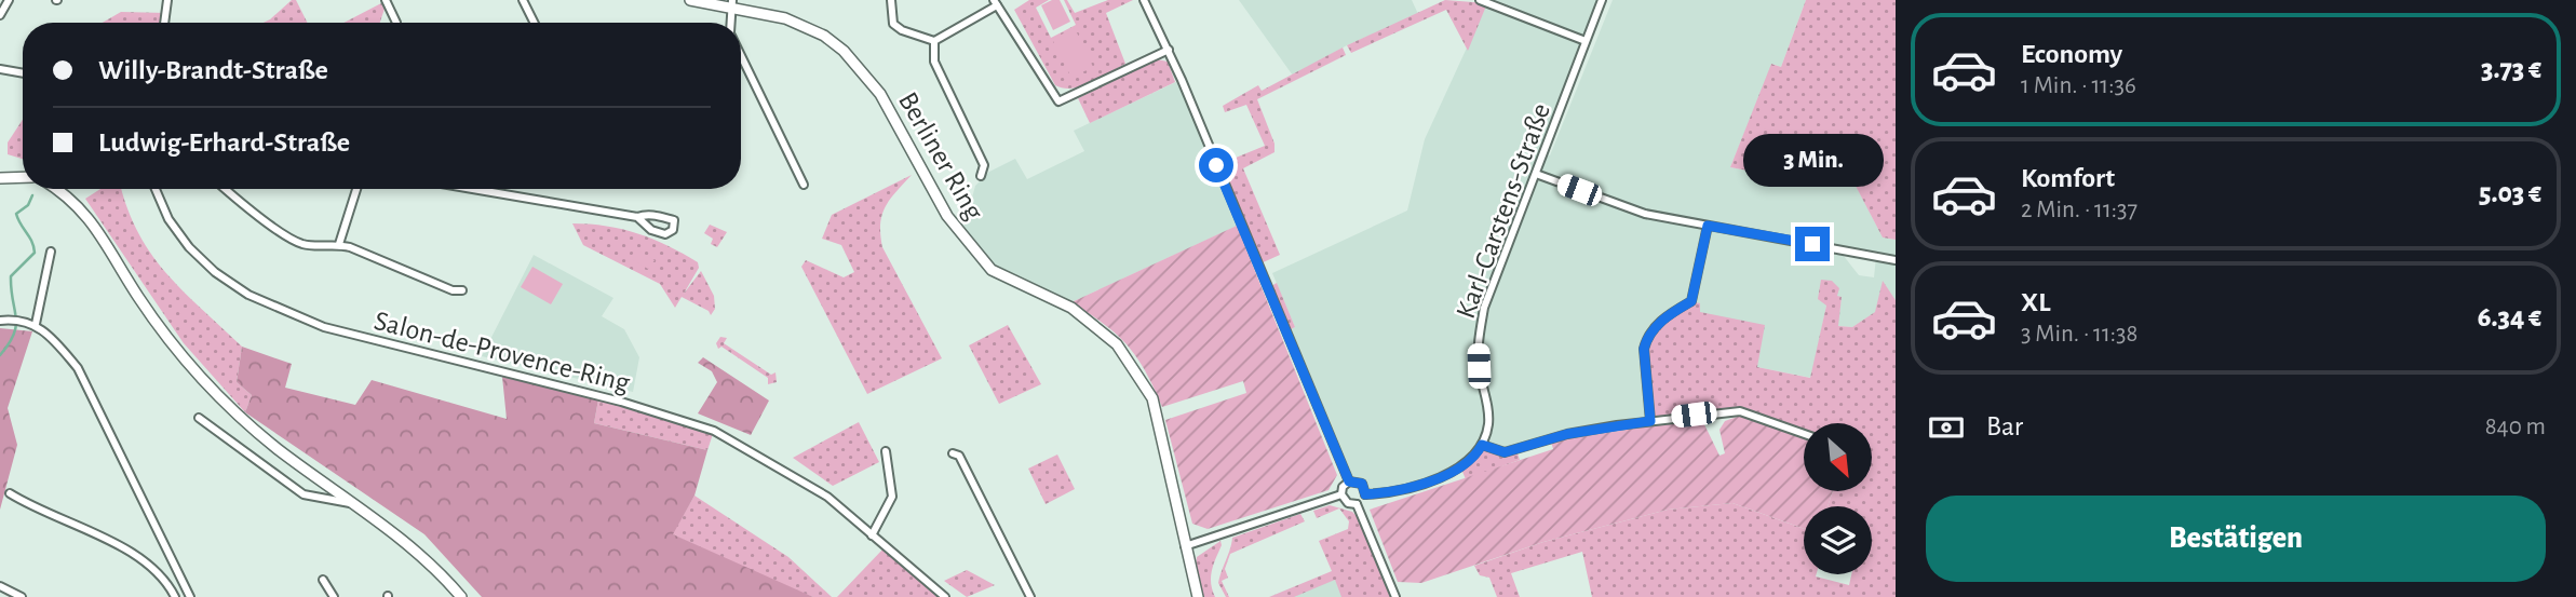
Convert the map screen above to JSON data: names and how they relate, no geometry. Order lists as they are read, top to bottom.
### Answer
{
  "streets": {
    "street": ["Berliner Ring", "Karl-Carstens-Straße", "Salon-de-Provence-Ring"]
  },
  "north": "bottom right",
  "page": {
    "list": [
      {
        "name": "Economy",
        "note": "1 Min. · 11:36",
        "value": "3.73 €"
      },
      {
        "name": "Komfort",
        "note": "2 Min. · 11:37",
        "value": "5.03 €"
      },
      {
        "name": "XL",
        "note": "3 Min. · 11:38",
        "value": "6.34 €"
      }
    ],
    "banner": ["Willy-Brandt-Straße", "Ludwig-Erhard-Straße"],
    "bubble": "3 Min.",
    "pay": ["Bar", "840 m"],
    "buttons": "Bestätigen"
  }
}
